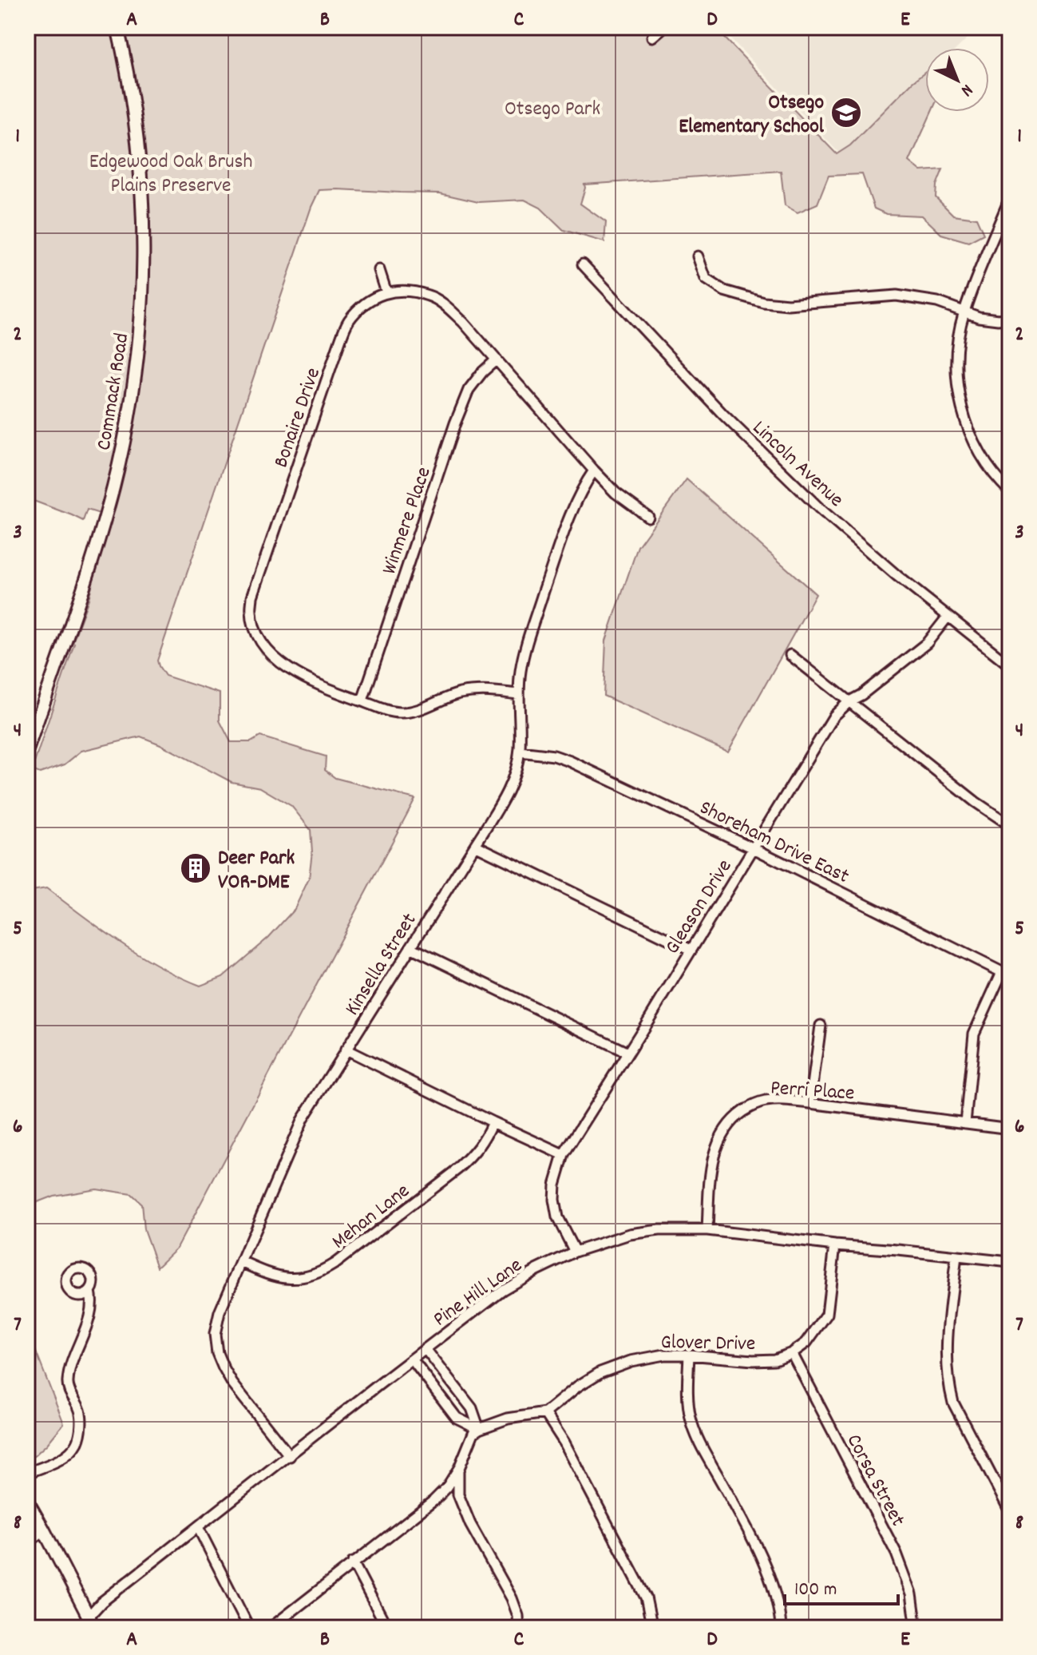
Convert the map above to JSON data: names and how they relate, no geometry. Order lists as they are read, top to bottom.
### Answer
{
  "streets": {
    "main road": ["Commack Road"],
    "street": [
      "Bonaire Drive",
      "Lincoln Avenue",
      "Winmere Place",
      "Shoreham Drive East",
      "Gleason Drive",
      "Kinsella Street",
      "Perri Place",
      "Mehan Lane",
      "Pine Hill Lane",
      "Glover Drive",
      "Corsa Street"
    ]
  },
  "crossings": [
    ["Bonaire Drive", "Winmere Place"],
    ["Bonaire Drive", "Kinsella Street"],
    ["Lincoln Avenue", "Gleason Drive"],
    ["Shoreham Drive East", "Gleason Drive"],
    ["Shoreham Drive East", "Kinsella Street"],
    ["Gleason Drive", "Pine Hill Lane"],
    ["Kinsella Street", "Mehan Lane"],
    ["Kinsella Street", "Pine Hill Lane"],
    ["Perri Place", "Pine Hill Lane"],
    ["Glover Drive", "Corsa Street"]
  ],
  "parks": ["Otsego Park", "Edgewood Oak Brush Plains Preserve"],
  "places": {
    "school or university": ["Otsego Elementary School"],
    "building": ["Deer Park VOR-DME"]
  },
  "scale_bar": "100 m",
  "north": "bottom right",
  "grid": {
    "columns": [
      "A",
      "B",
      "C",
      "D",
      "E"
    ],
    "rows": [
      "1",
      "2",
      "3",
      "4",
      "5",
      "6",
      "7",
      "8"
    ]
  }
}
